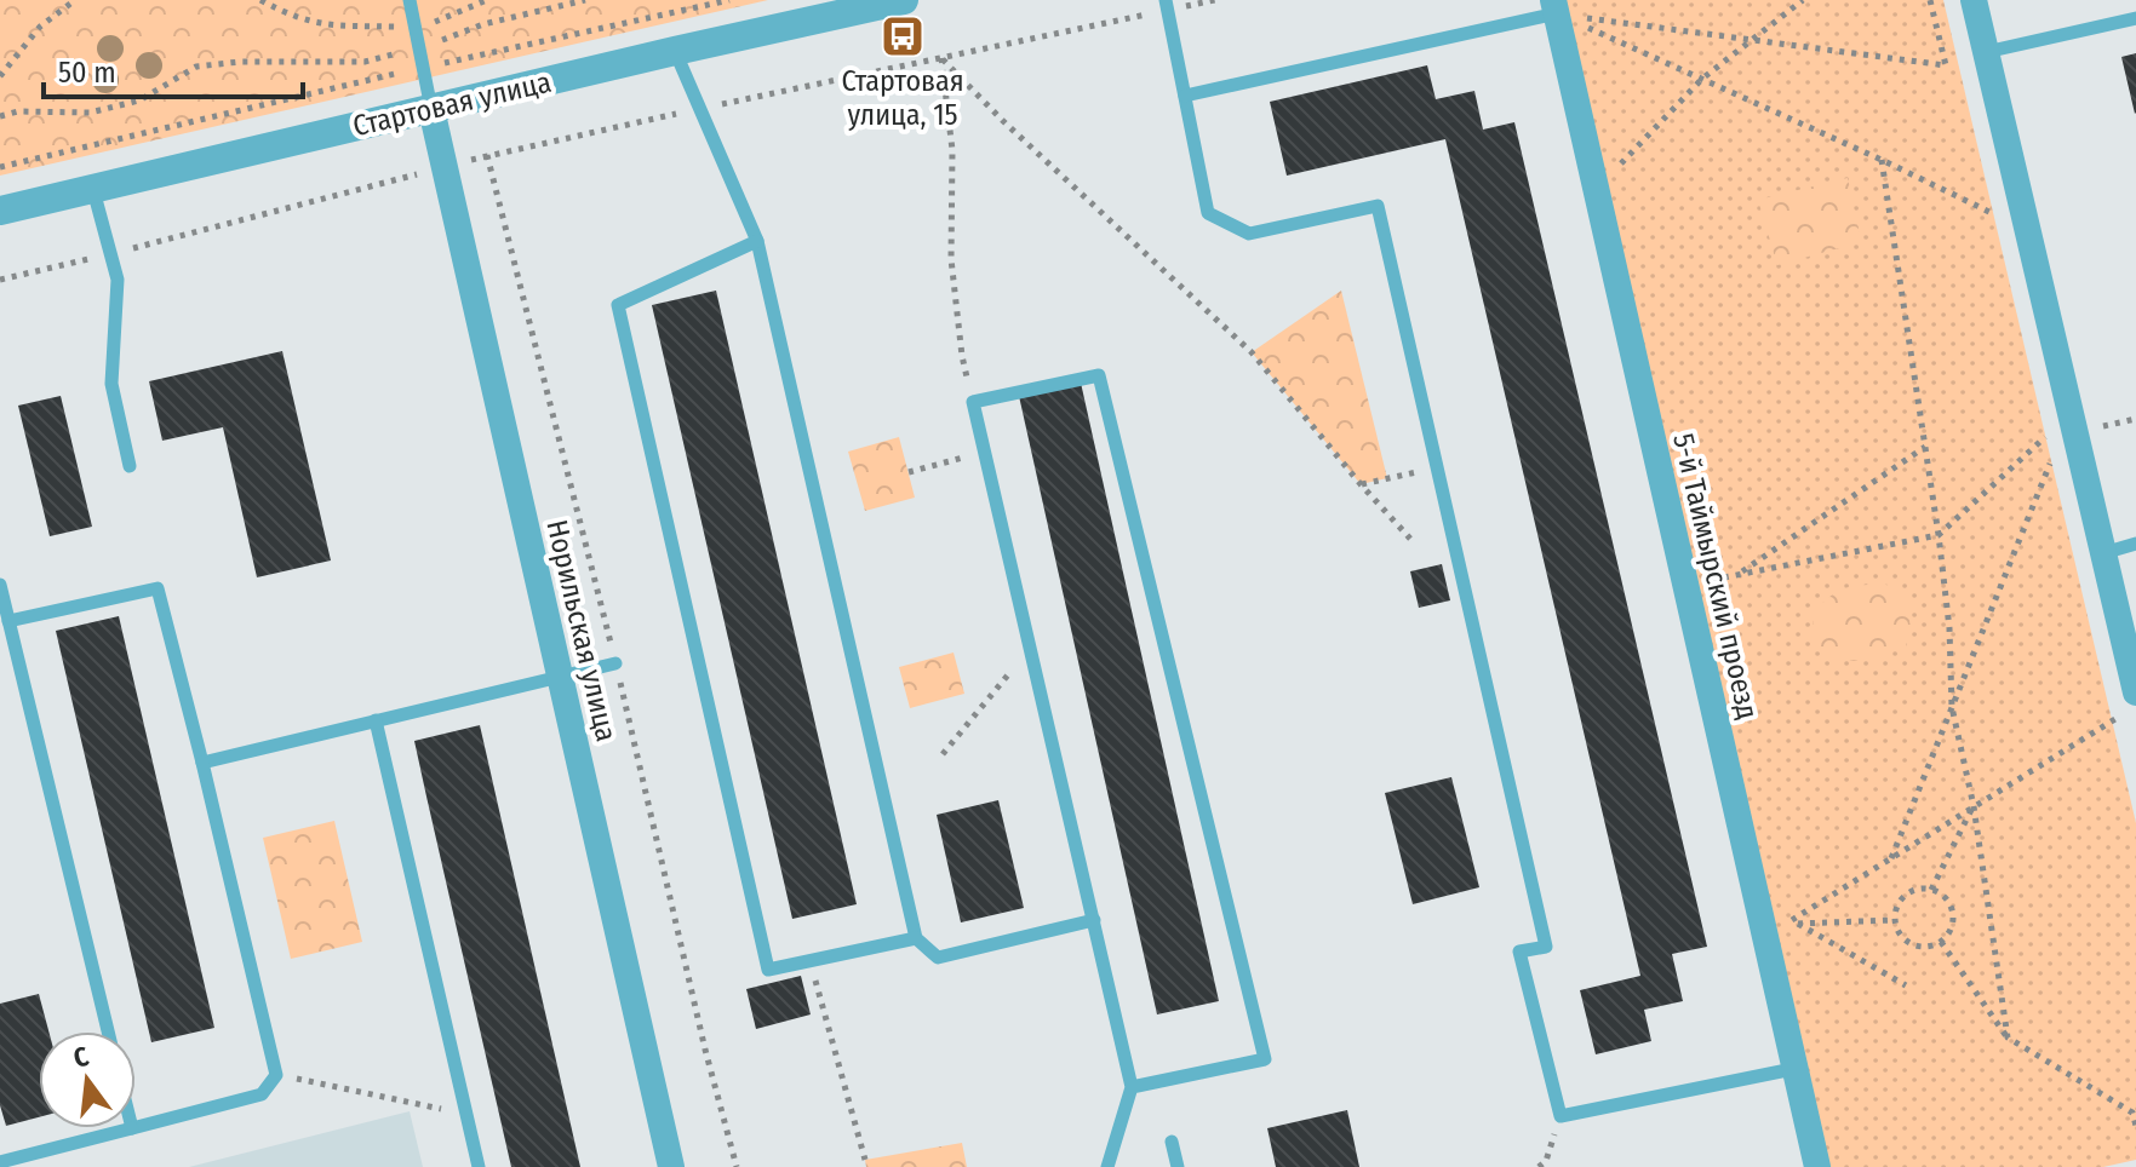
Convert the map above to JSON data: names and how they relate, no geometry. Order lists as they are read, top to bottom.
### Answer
{
  "streets": {
    "street": ["Стартовая улица", "5-й Таймырский проезд", "Норильская улица"]
  },
  "crossings": [
    ["Стартовая улица", "Норильская улица"]
  ],
  "places": {
    "bus stop": ["Стартовая улица, 15"]
  },
  "scale_bar": "50 m",
  "north": "top"
}
